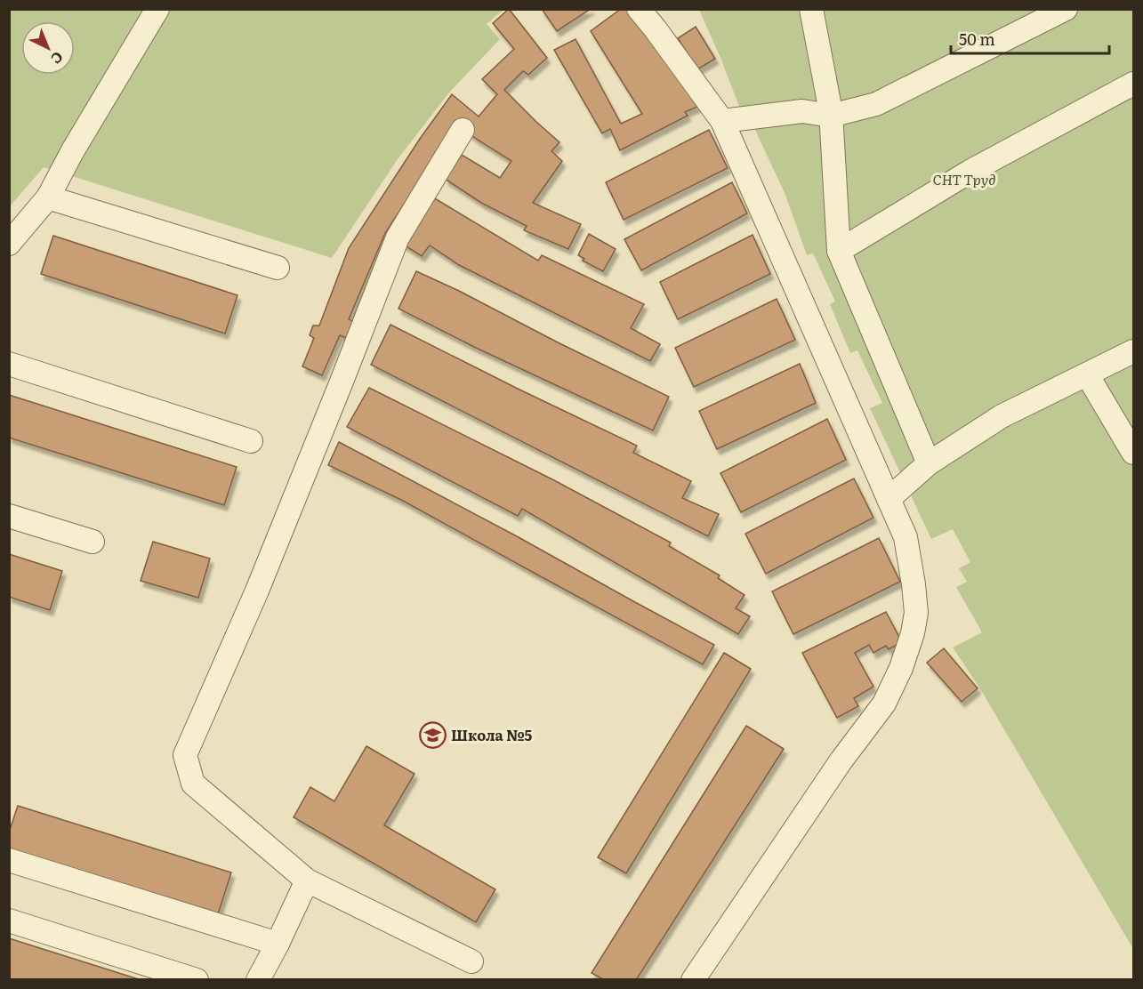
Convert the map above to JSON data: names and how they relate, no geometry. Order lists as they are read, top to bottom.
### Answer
{
  "parks": ["СНТ Труд"],
  "places": {
    "school or university": ["Школа №5"]
  },
  "scale_bar": "50 m",
  "north": "bottom right"
}
